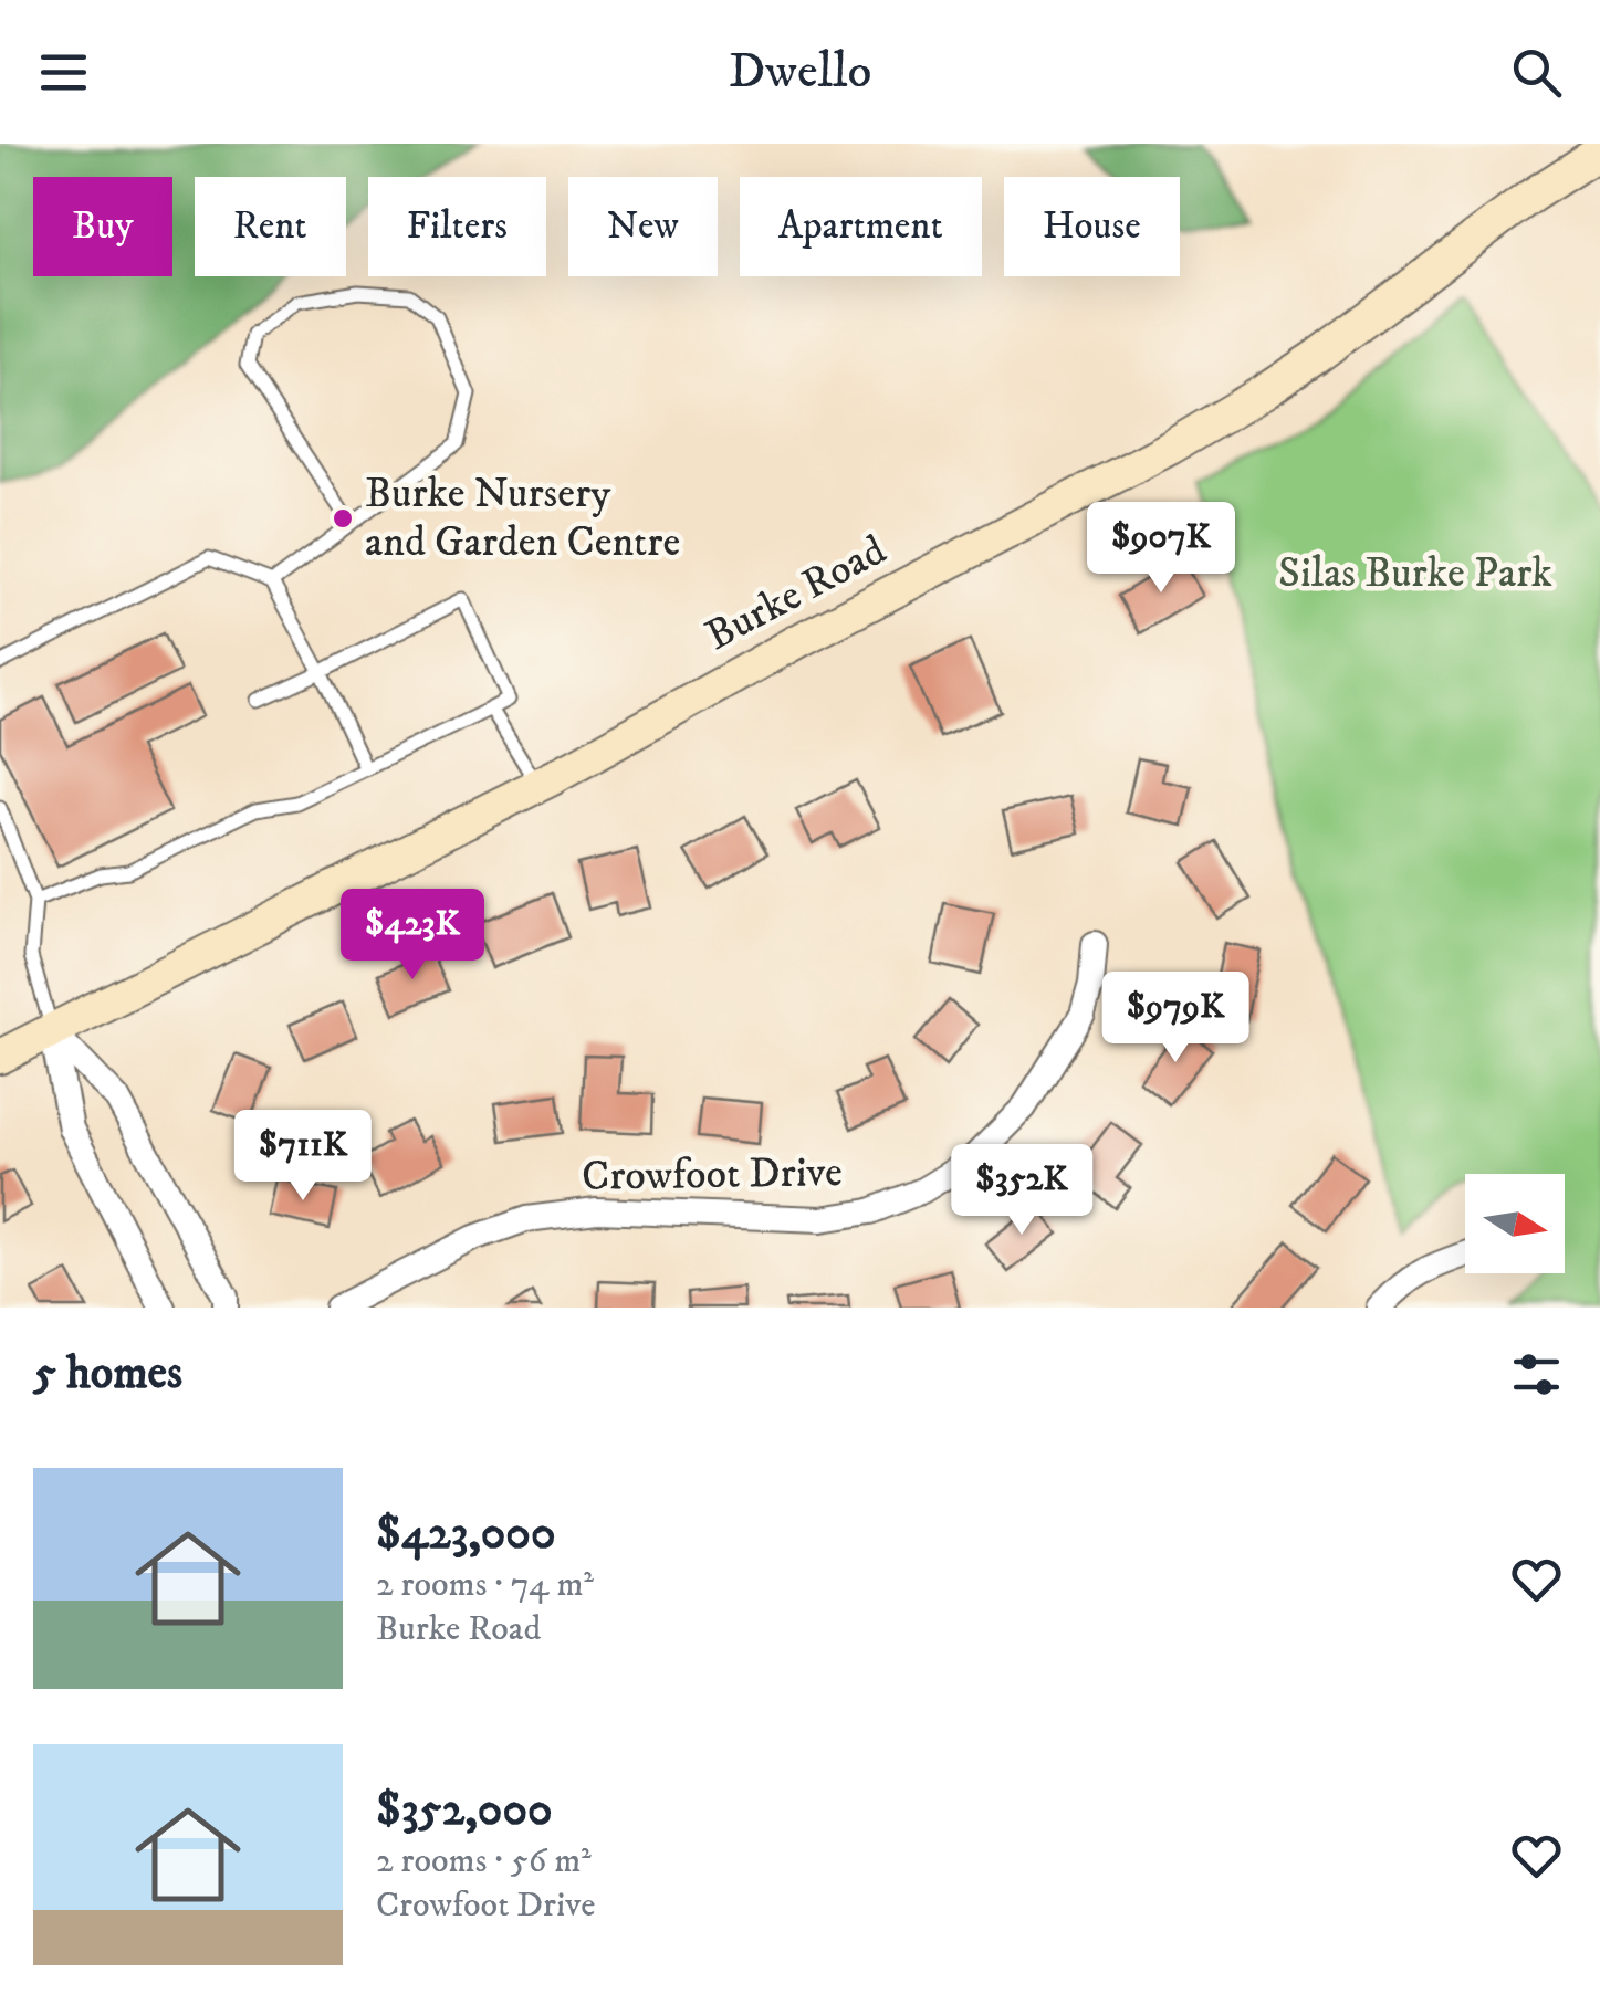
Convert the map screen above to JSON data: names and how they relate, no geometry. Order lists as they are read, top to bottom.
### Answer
{
  "streets": {
    "street": ["Burke Road", "Crowfoot Drive"]
  },
  "parks": ["Silas Burke Park"],
  "places": ["Burke Nursery and Garden Centre"],
  "north": "right",
  "page": {
    "header": "Dwello",
    "chip": [
      "Buy",
      "Rent",
      "Filters",
      "New",
      "Apartment",
      "House"
    ],
    "price": [
      "$907K",
      "$423K",
      "$979K",
      "$711K",
      "$352K"
    ],
    "heading": "5 homes",
    "list": [
      {
        "name": "$423,000",
        "note": "2 rooms · 74 m² · Burke Road"
      },
      {
        "name": "$352,000",
        "note": "2 rooms · 56 m² · Crowfoot Drive"
      }
    ]
  }
}
